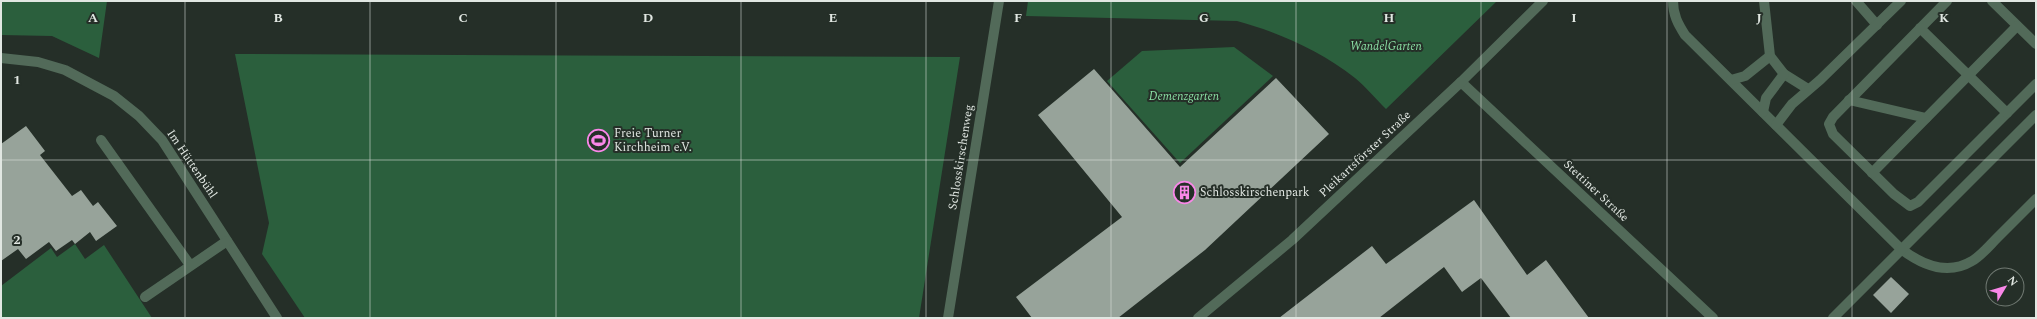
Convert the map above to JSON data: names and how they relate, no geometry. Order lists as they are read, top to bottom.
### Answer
{
  "streets": {
    "street": [
      "Pleikartsförster Straße",
      "Schlosskirschenweg",
      "Im Hüttenbühl",
      "Stettiner Straße"
    ]
  },
  "crossings": [
    ["Pleikartsförster Straße", "Stettiner Straße"]
  ],
  "parks": ["WandelGarten", "Demenzgarten"],
  "places": {
    "sports": ["Freie Turner Kirchheim e.V."],
    "building": ["Schlosskirschenpark"]
  },
  "north": "top right",
  "grid": {
    "columns": [
      "A",
      "B",
      "C",
      "D",
      "E",
      "F",
      "G",
      "H",
      "I",
      "J",
      "K"
    ],
    "rows": ["1", "2"]
  }
}
